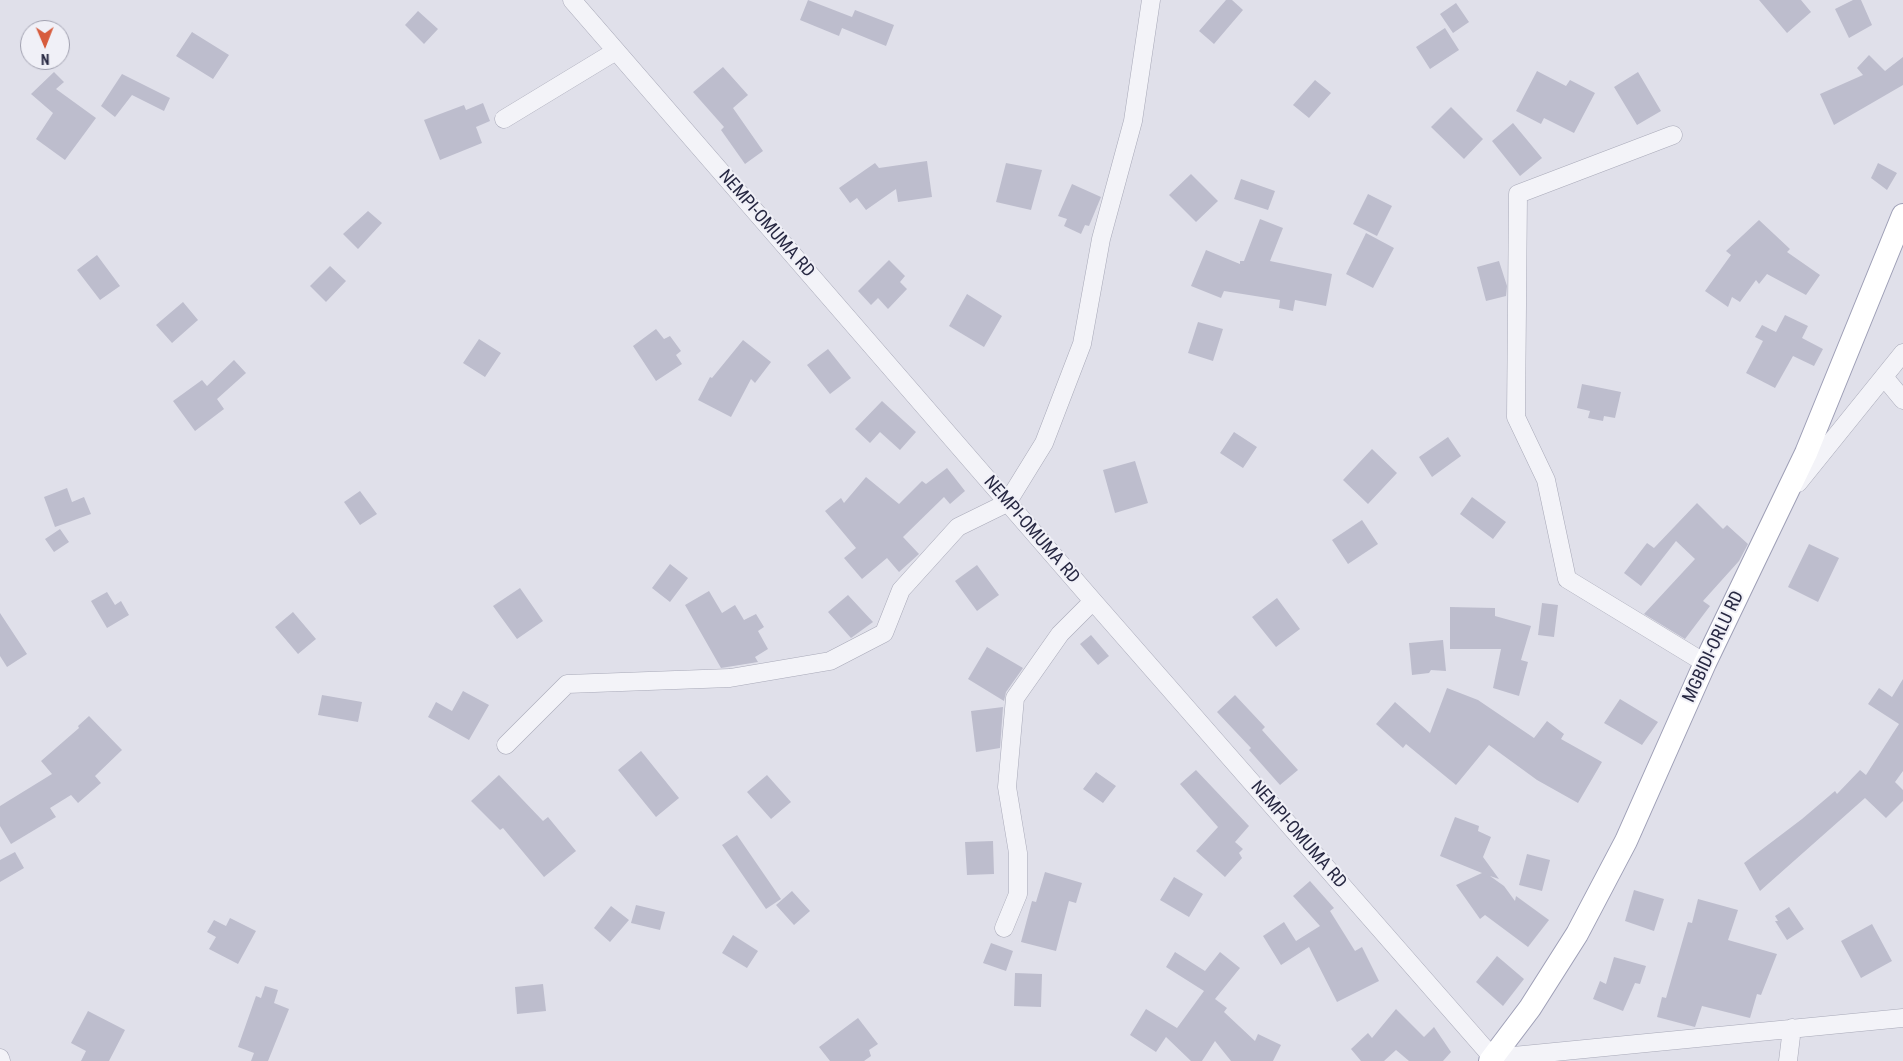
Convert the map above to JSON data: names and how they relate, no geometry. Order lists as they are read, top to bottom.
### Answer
{
  "streets": {
    "main road": ["MGBIDI-ORLU RD"],
    "street": ["NEMPI-OMUMA RD"]
  },
  "crossings": [
    ["NEMPI-OMUMA RD", "MGBIDI-ORLU RD"]
  ],
  "north": "bottom"
}
